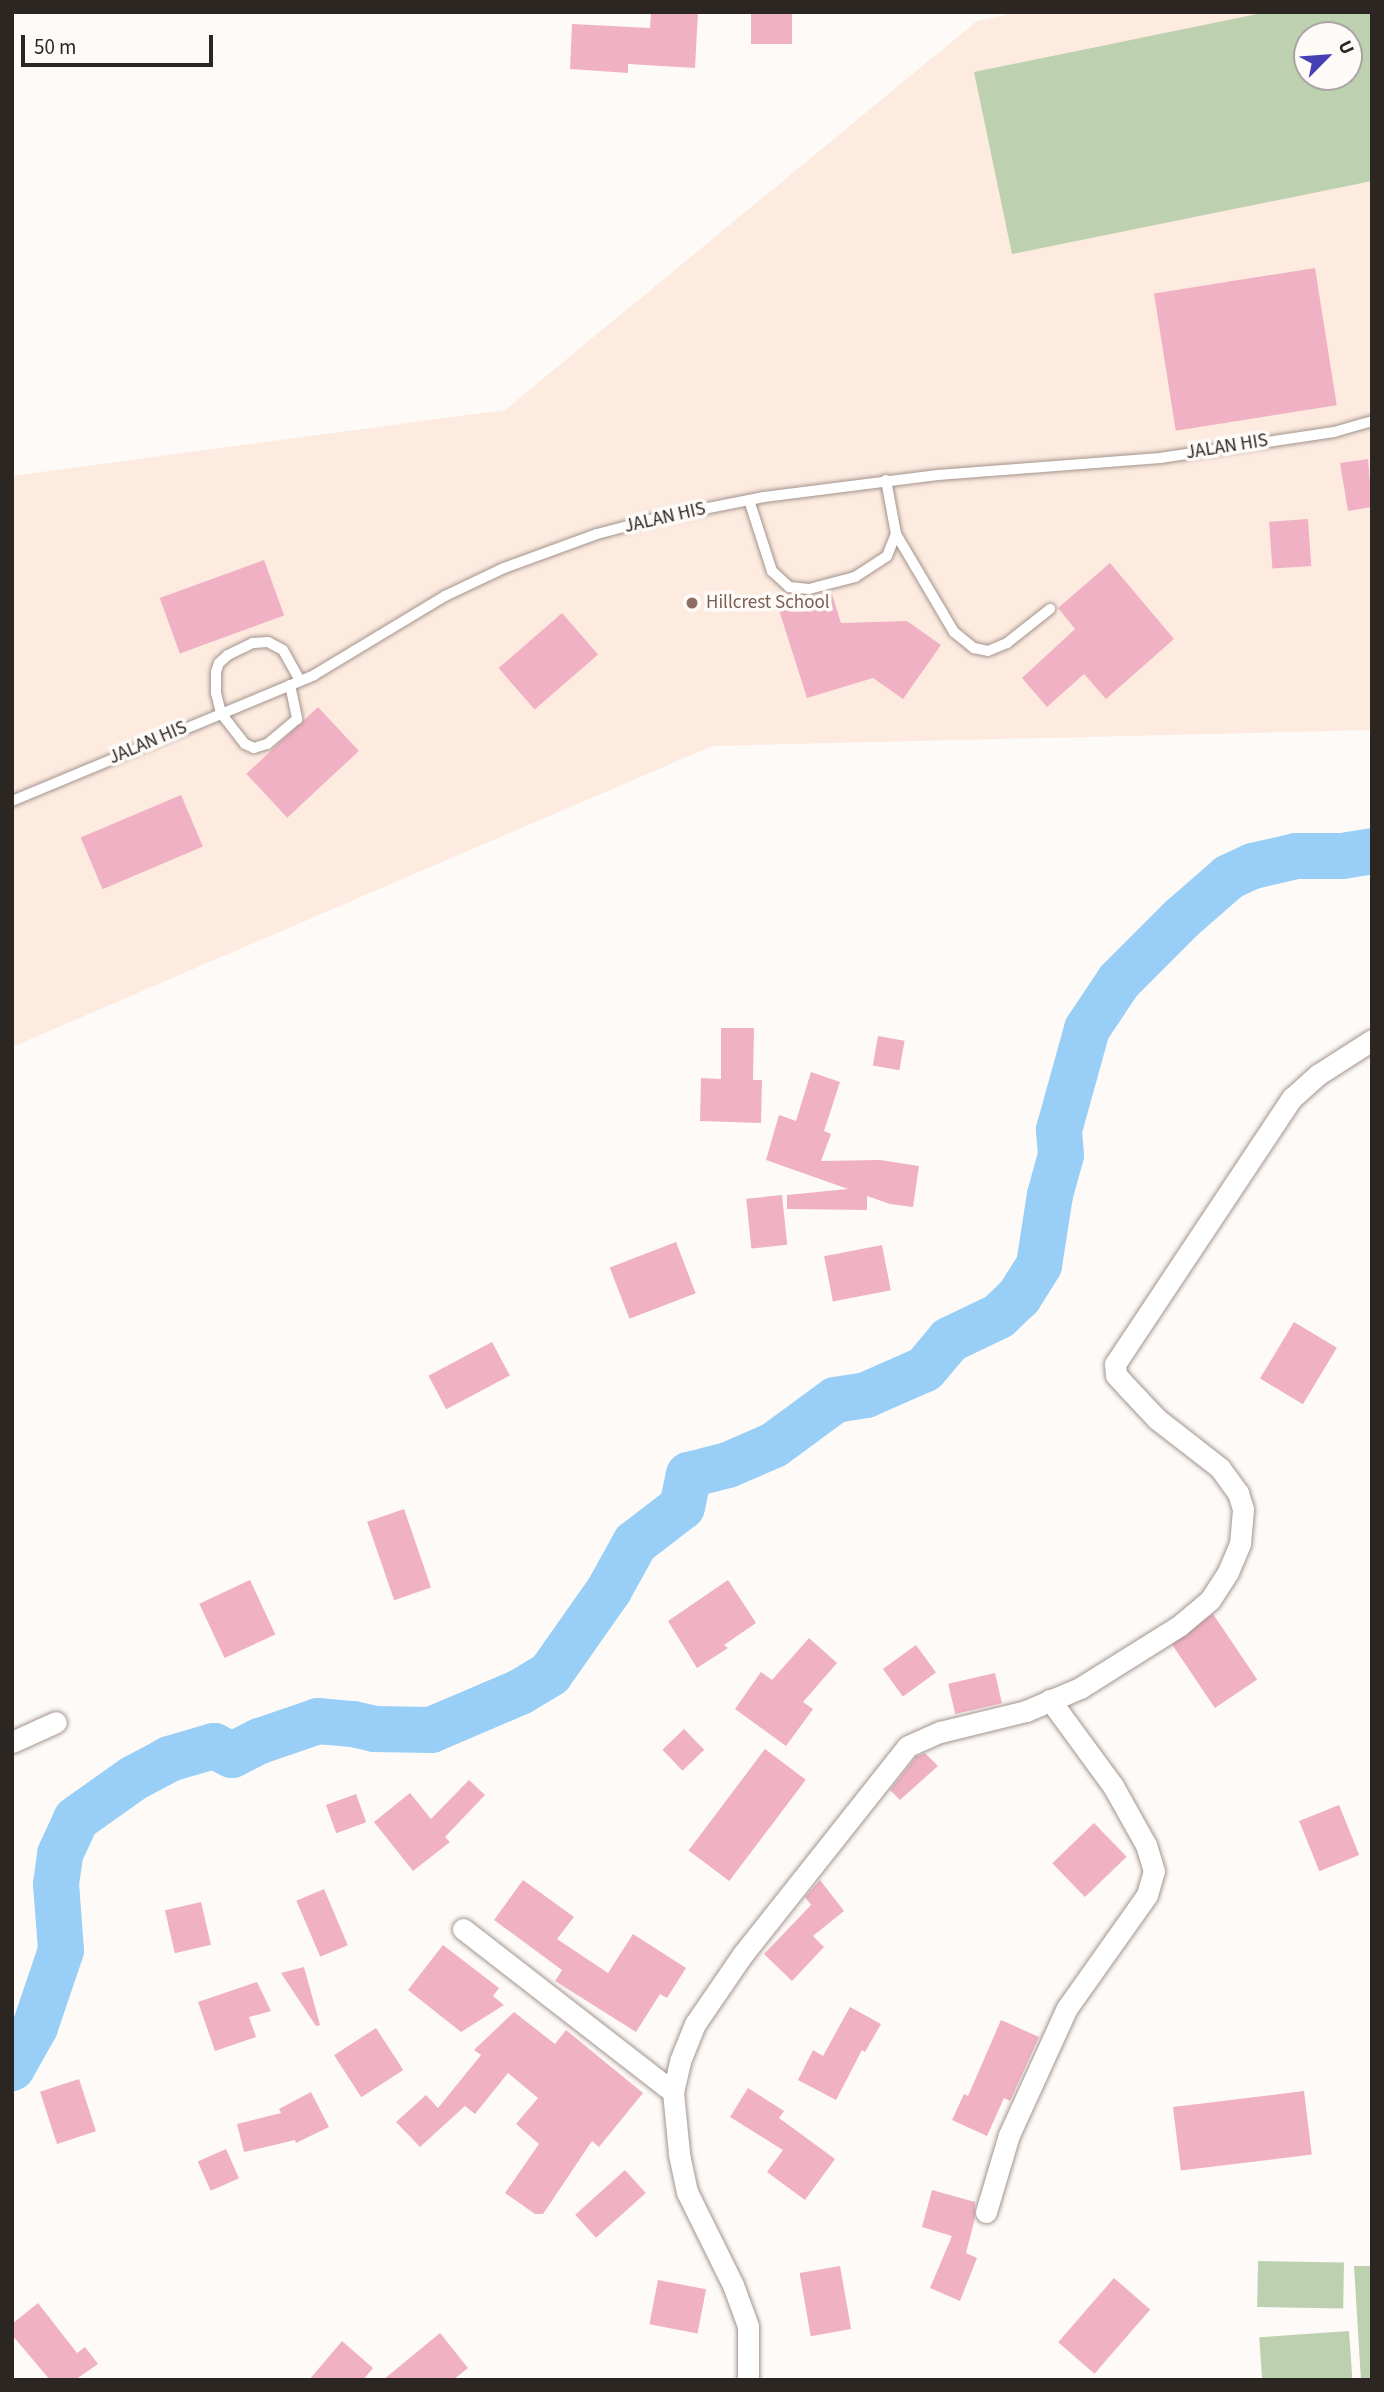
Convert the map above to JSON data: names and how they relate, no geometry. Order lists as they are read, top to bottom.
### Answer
{
  "streets": {
    "lane": ["JALAN HIS"]
  },
  "places": ["Hillcrest School"],
  "scale_bar": "50 m",
  "north": "top right"
}
